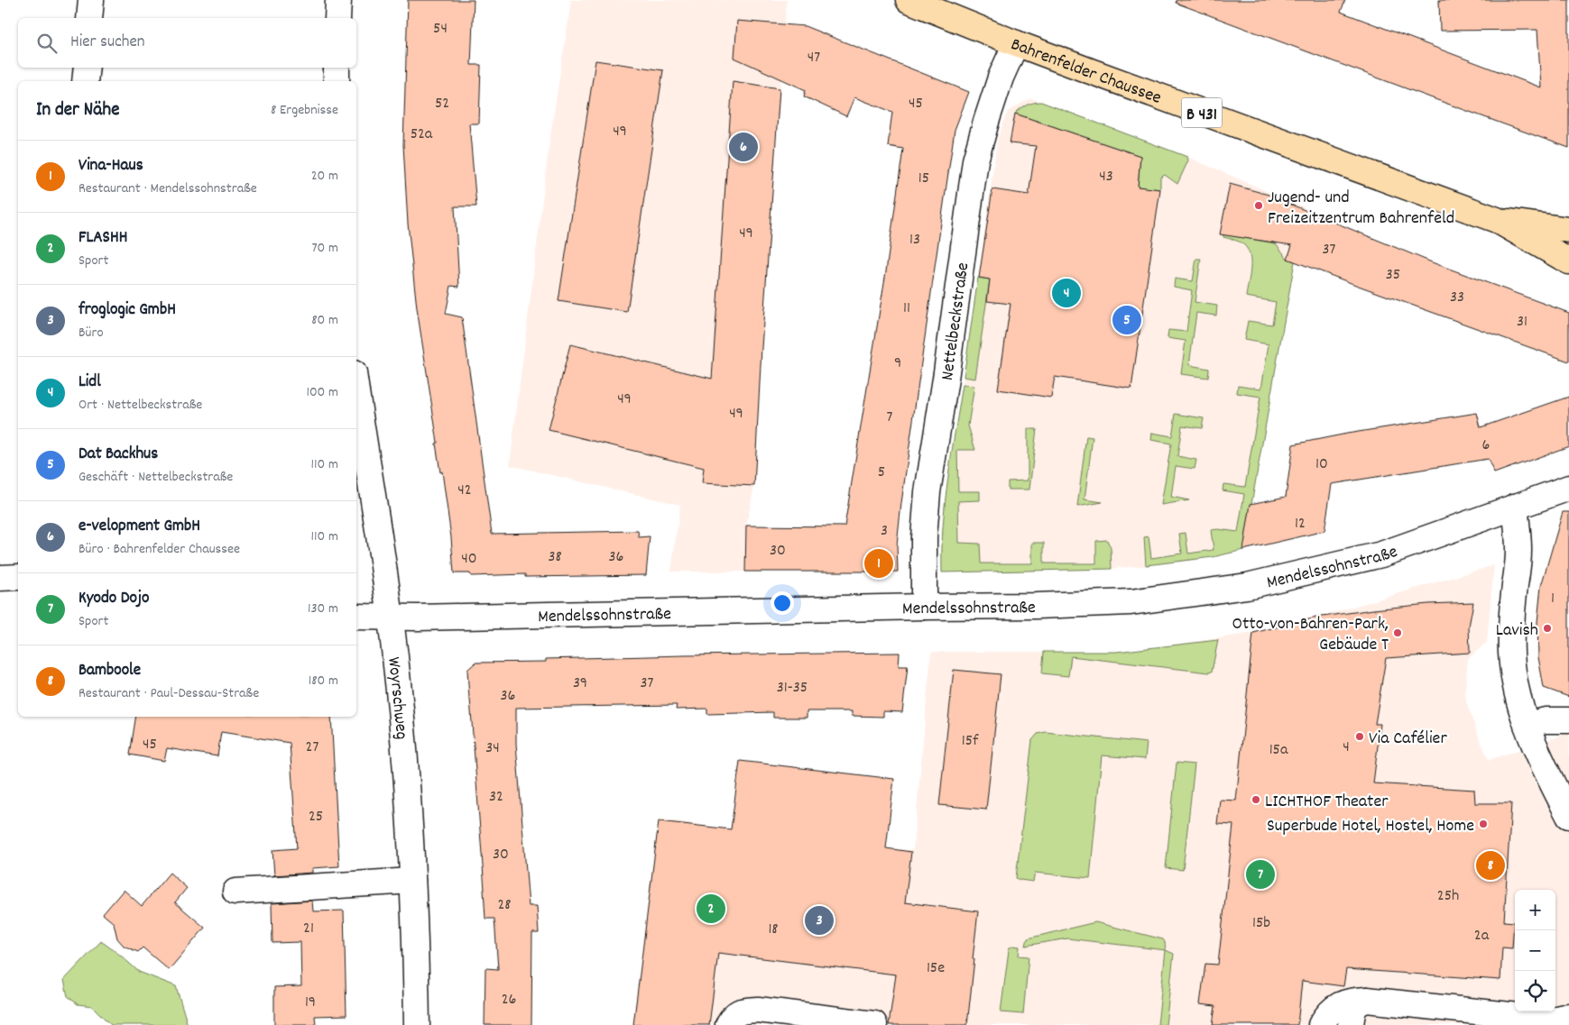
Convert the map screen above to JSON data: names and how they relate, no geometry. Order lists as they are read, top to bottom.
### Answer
{
  "streets": {
    "main road": ["Bahrenfelder Chaussee", "B 431"],
    "street": ["Nettelbeckstraße", "Mendelssohnstraße", "Woyrschweg"]
  },
  "crossings": [
    ["Bahrenfelder Chaussee", "Nettelbeckstraße"],
    ["Nettelbeckstraße", "Mendelssohnstraße"],
    ["Mendelssohnstraße", "Woyrschweg"]
  ],
  "places": [
    "Jugend- und Freizeitzentrum Bahrenfeld",
    "Lavish",
    "Otto-von-Bahren-Park, Gebäude T",
    "Via Cafélier",
    "LICHTHOF Theater",
    "Superbude Hotel, Hostel, Home"
  ],
  "house_numbers": [
    "54",
    "47",
    "52",
    "45",
    "49",
    "52a",
    "43",
    "15",
    "49",
    "13",
    "37",
    "35",
    "33",
    "11",
    "31",
    "9",
    "49",
    "49",
    "7",
    "6",
    "10",
    "5",
    "42",
    "12",
    "3",
    "30",
    "38",
    "36",
    "40",
    "1",
    "39",
    "37",
    "31-35",
    "36",
    "15f",
    "45",
    "27",
    "4",
    "34",
    "15a",
    "32",
    "25",
    "30",
    "25h",
    "28",
    "15b",
    "21",
    "18",
    "2a",
    "15e",
    "26",
    "19"
  ],
  "page": {
    "search": "Hier suchen",
    "heading": ["In der Nähe", "8 Ergebnisse"],
    "pins": [
      "6",
      "4",
      "5",
      "1",
      "8",
      "7",
      "2",
      "3"
    ],
    "list": [
      {
        "mark": "1",
        "name": "Vina-Haus",
        "note": "Restaurant · Mendelssohnstraße",
        "value": "20 m"
      },
      {
        "mark": "2",
        "name": "FLASHH",
        "note": "Sport",
        "value": "70 m"
      },
      {
        "mark": "3",
        "name": "froglogic GmbH",
        "note": "Büro",
        "value": "80 m"
      },
      {
        "mark": "4",
        "name": "Lidl",
        "note": "Ort · Nettelbeckstraße",
        "value": "100 m"
      },
      {
        "mark": "5",
        "name": "Dat Backhus",
        "note": "Geschäft · Nettelbeckstraße",
        "value": "110 m"
      },
      {
        "mark": "6",
        "name": "e-velopment GmbH",
        "note": "Büro · Bahrenfelder Chaussee",
        "value": "110 m"
      },
      {
        "mark": "7",
        "name": "Kyodo Dojo",
        "note": "Sport",
        "value": "130 m"
      },
      {
        "mark": "8",
        "name": "Bamboole",
        "note": "Restaurant · Paul-Dessau-Straße",
        "value": "180 m"
      }
    ],
    "map_buttons": ["+", "−"]
  }
}
